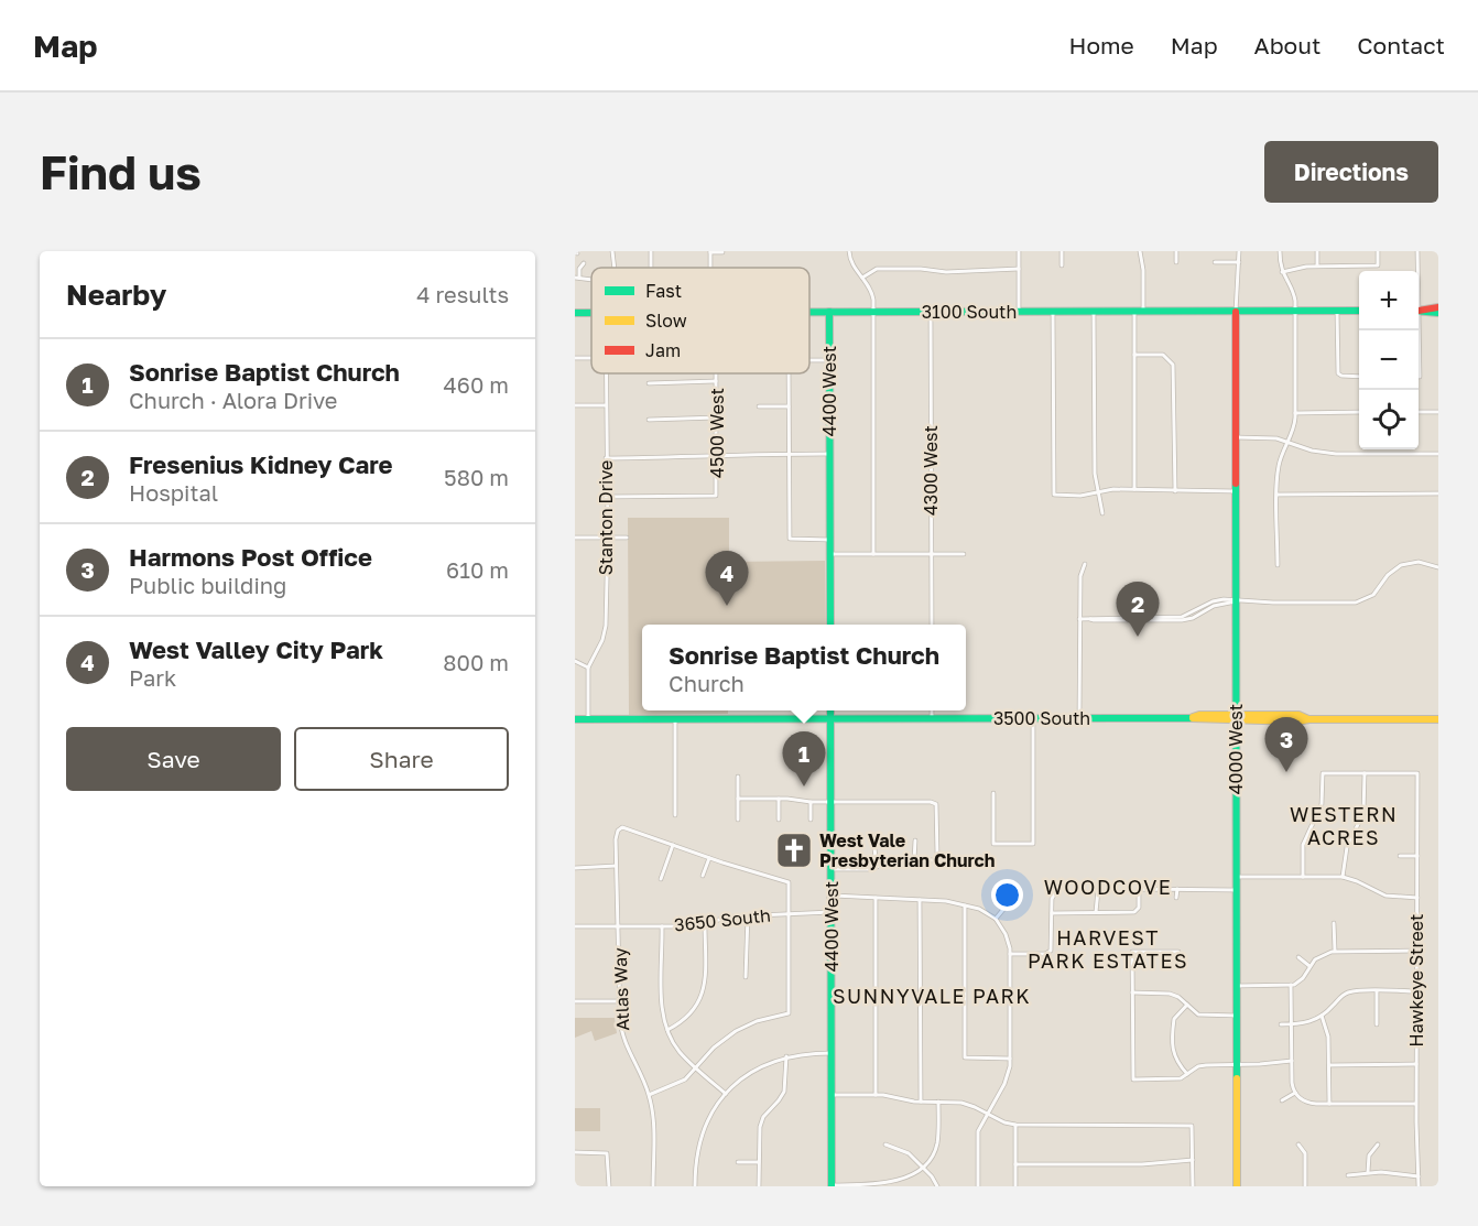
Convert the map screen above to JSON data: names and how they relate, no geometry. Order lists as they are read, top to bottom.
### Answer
{
  "streets": {
    "main road": [
      "3100 South",
      "4400 West",
      "3500 South",
      "4000 West"
    ],
    "street": [
      "4500 West",
      "4300 West",
      "Stanton Drive",
      "3650 South",
      "Hawkeye Street",
      "Atlas Way"
    ]
  },
  "crossings": [
    ["3100 South", "4400 West"],
    ["3100 South", "4300 West"],
    ["3100 South", "4000 West"],
    ["4400 West", "3500 South"],
    ["4400 West", "3650 South"],
    ["4500 West", "Stanton Drive"],
    ["Stanton Drive", "3500 South"],
    ["3500 South", "4000 West"],
    ["3650 South", "Atlas Way"]
  ],
  "districts": [
    "WESTERN ACRES",
    "WOODCOVE",
    "HARVEST PARK ESTATES",
    "SUNNYVALE PARK"
  ],
  "places": {
    "church": ["West Vale Presbyterian Church"]
  },
  "legend": ["Fast", "Slow", "Jam"],
  "page": {
    "header": "Map",
    "nav": [
      "Home",
      "Map",
      "About",
      "Contact"
    ],
    "buttons": [
      "Directions",
      ["Save", "Share"]
    ],
    "title": "Find us",
    "heading": ["Nearby", "4 results"],
    "map_buttons": ["+", "−"],
    "list": [
      {
        "mark": "1",
        "name": "Sonrise Baptist Church",
        "note": "Church · Alora Drive",
        "value": "460 m"
      },
      {
        "mark": "2",
        "name": "Fresenius Kidney Care",
        "note": "Hospital",
        "value": "580 m"
      },
      {
        "mark": "3",
        "name": "Harmons Post Office",
        "note": "Public building",
        "value": "610 m"
      },
      {
        "mark": "4",
        "name": "West Valley City Park",
        "note": "Park",
        "value": "800 m"
      }
    ],
    "pins": [
      "4",
      "2",
      "3",
      "1"
    ],
    "popup": ["Sonrise Baptist Church", "Church"]
  }
}
